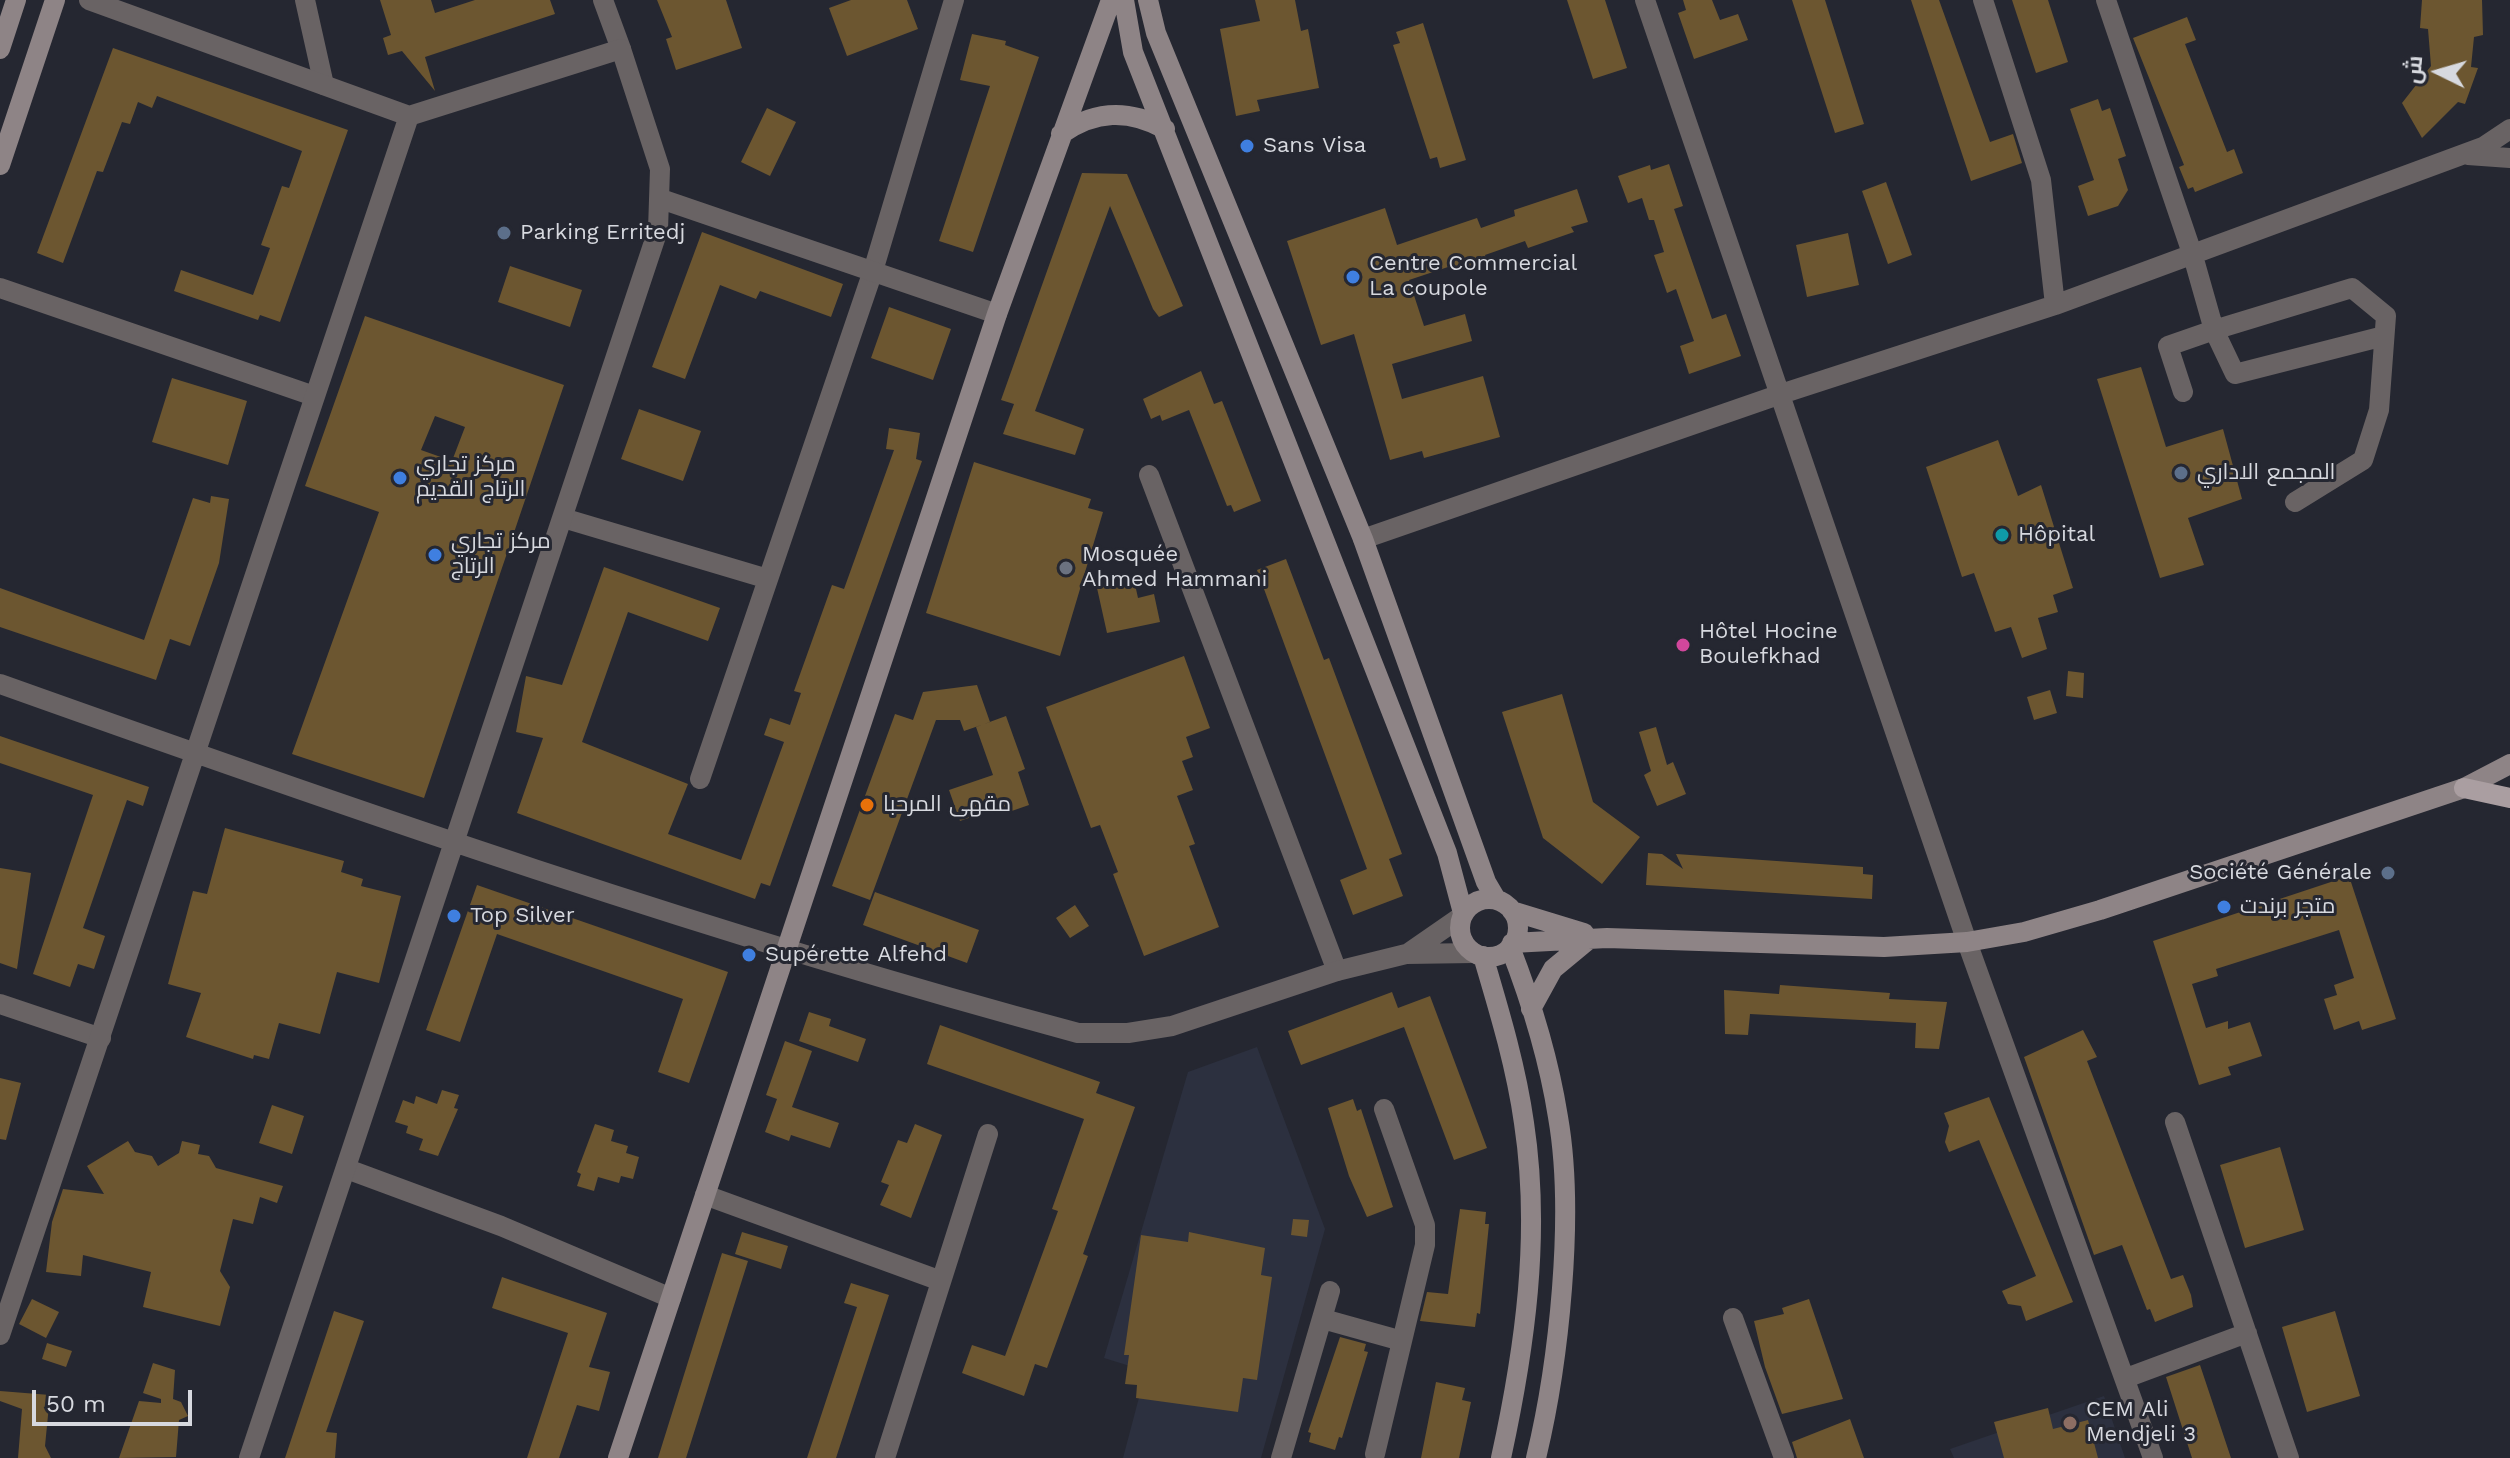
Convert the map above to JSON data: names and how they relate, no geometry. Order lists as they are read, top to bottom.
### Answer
{
  "places": [
    "Sans Visa",
    "Parking Erritedj",
    "Centre Commercial La coupole",
    "المجمع الاداري",
    "مركز تجاري الرتاج القديم",
    "Hôpital",
    "مركز تجاري الرتاج",
    "Mosquée Ahmed Hammani",
    "Hôtel Hocine Boulefkhad",
    "مقهى المرحبا",
    "Société Générale",
    "متجر برندت",
    "Top Silver",
    "Supérette Alfehd",
    "CEM Ali Mendjeli 3"
  ],
  "scale_bar": "50 m",
  "north": "left"
}
